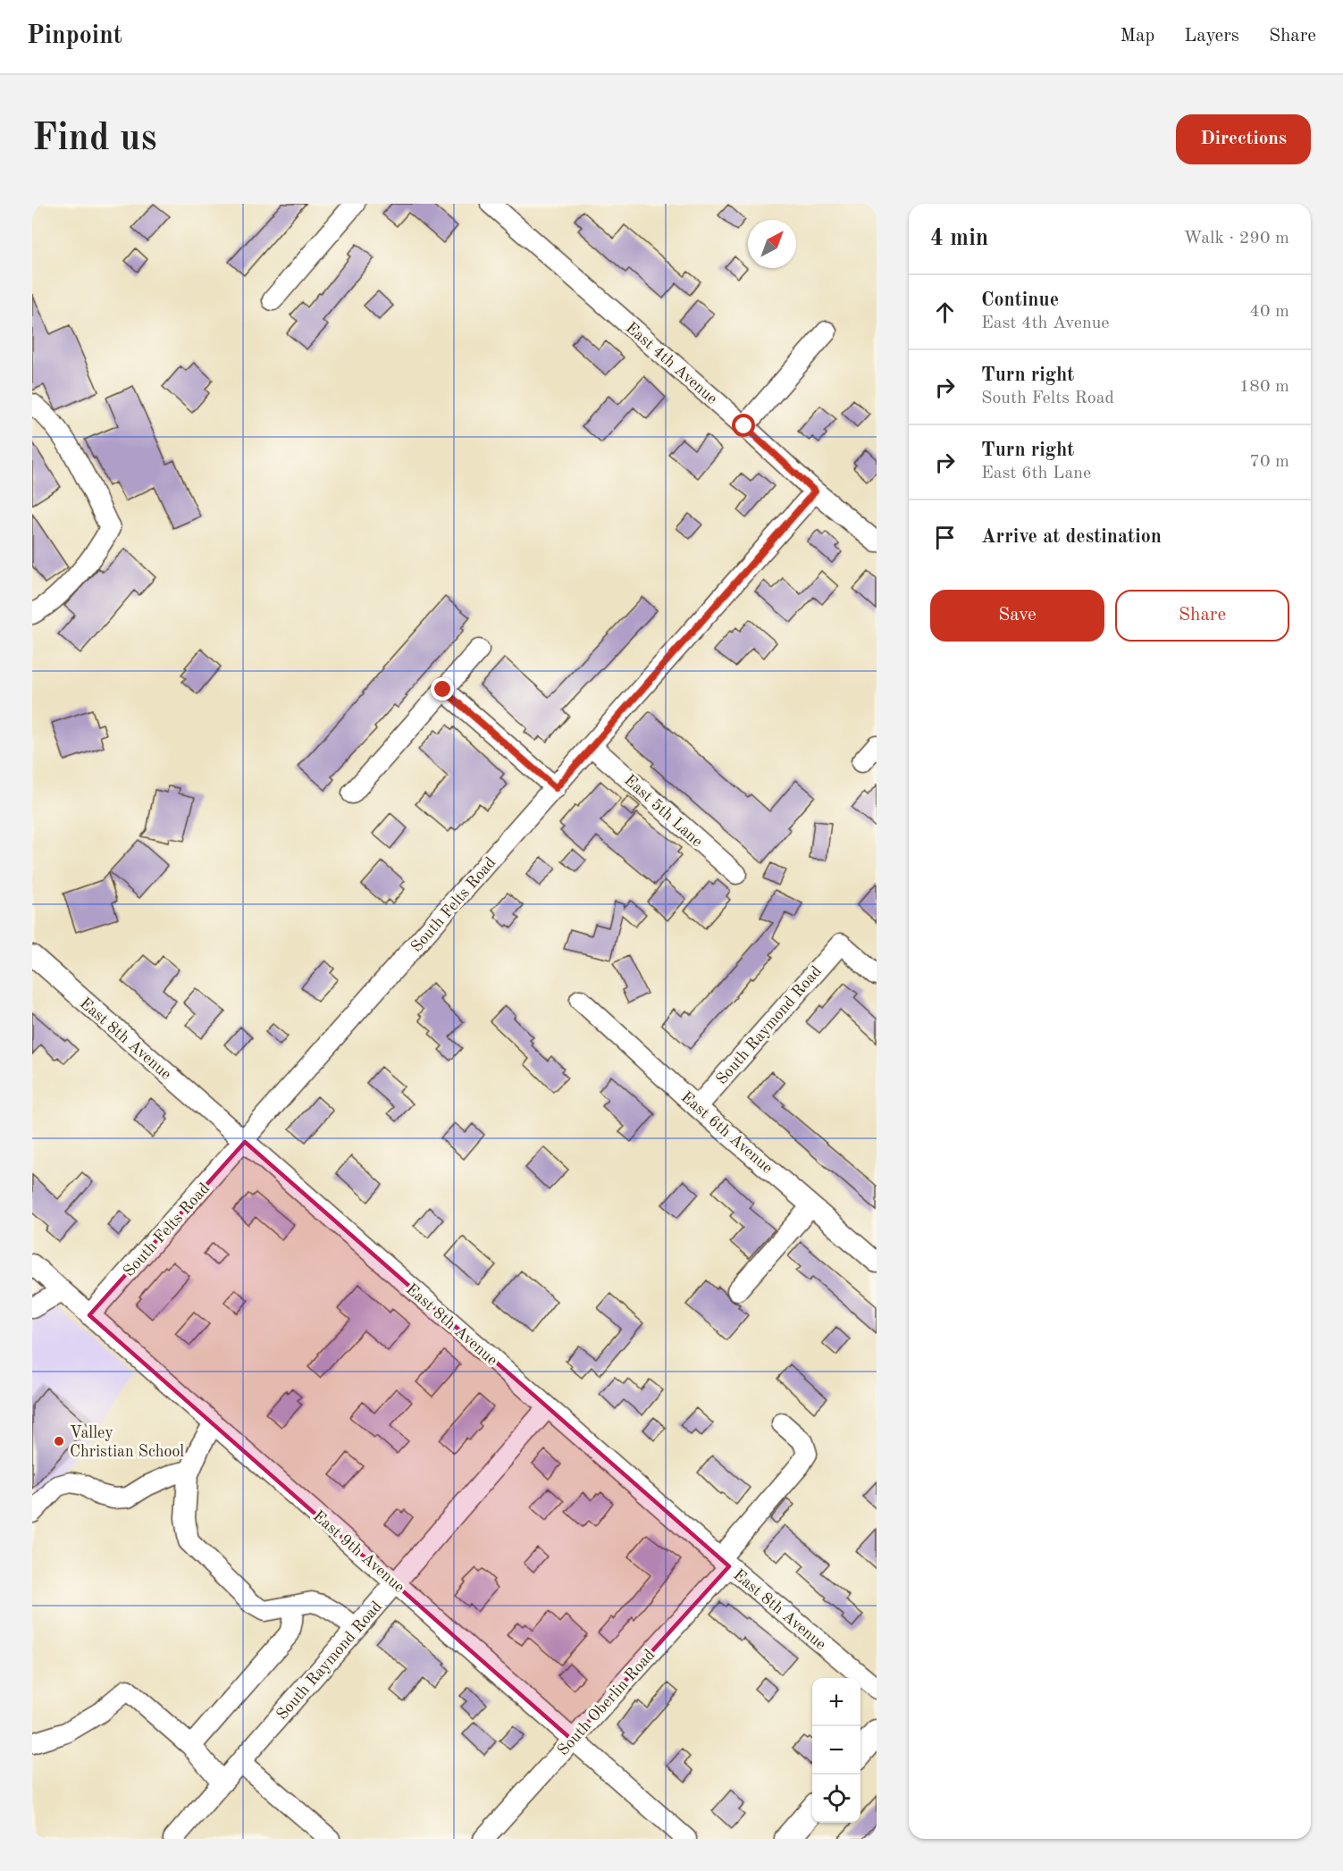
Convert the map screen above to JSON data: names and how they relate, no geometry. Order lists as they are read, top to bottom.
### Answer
{
  "streets": {
    "street": [
      "East 4th Avenue",
      "East 5th Lane",
      "South Felts Road",
      "South Raymond Road",
      "East 8th Avenue",
      "East 6th Avenue",
      "East 9th Avenue",
      "South Oberlin Road"
    ]
  },
  "crossings": [
    ["East 4th Avenue", "South Felts Road"],
    ["East 5th Lane", "South Felts Road"],
    ["South Felts Road", "East 8th Avenue"],
    ["South Felts Road", "East 9th Avenue"],
    ["South Raymond Road", "East 8th Avenue"],
    ["South Raymond Road", "East 6th Avenue"],
    ["South Raymond Road", "East 9th Avenue"],
    ["East 8th Avenue", "South Oberlin Road"],
    ["East 9th Avenue", "South Oberlin Road"]
  ],
  "places": ["Valley Christian School"],
  "north": "top right",
  "page": {
    "header": "Pinpoint",
    "nav": ["Map", "Layers", "Share"],
    "buttons": [
      "Directions",
      ["Save", "Share"]
    ],
    "title": "Find us",
    "heading": ["4 min", "Walk · 290 m"],
    "list": [
      ["Continue", "East 4th Avenue", "40 m"],
      ["Turn right", "South Felts Road", "180 m"],
      ["Turn right", "East 6th Lane", "70 m"],
      "Arrive at destination"
    ],
    "map_buttons": ["+", "−"]
  }
}
